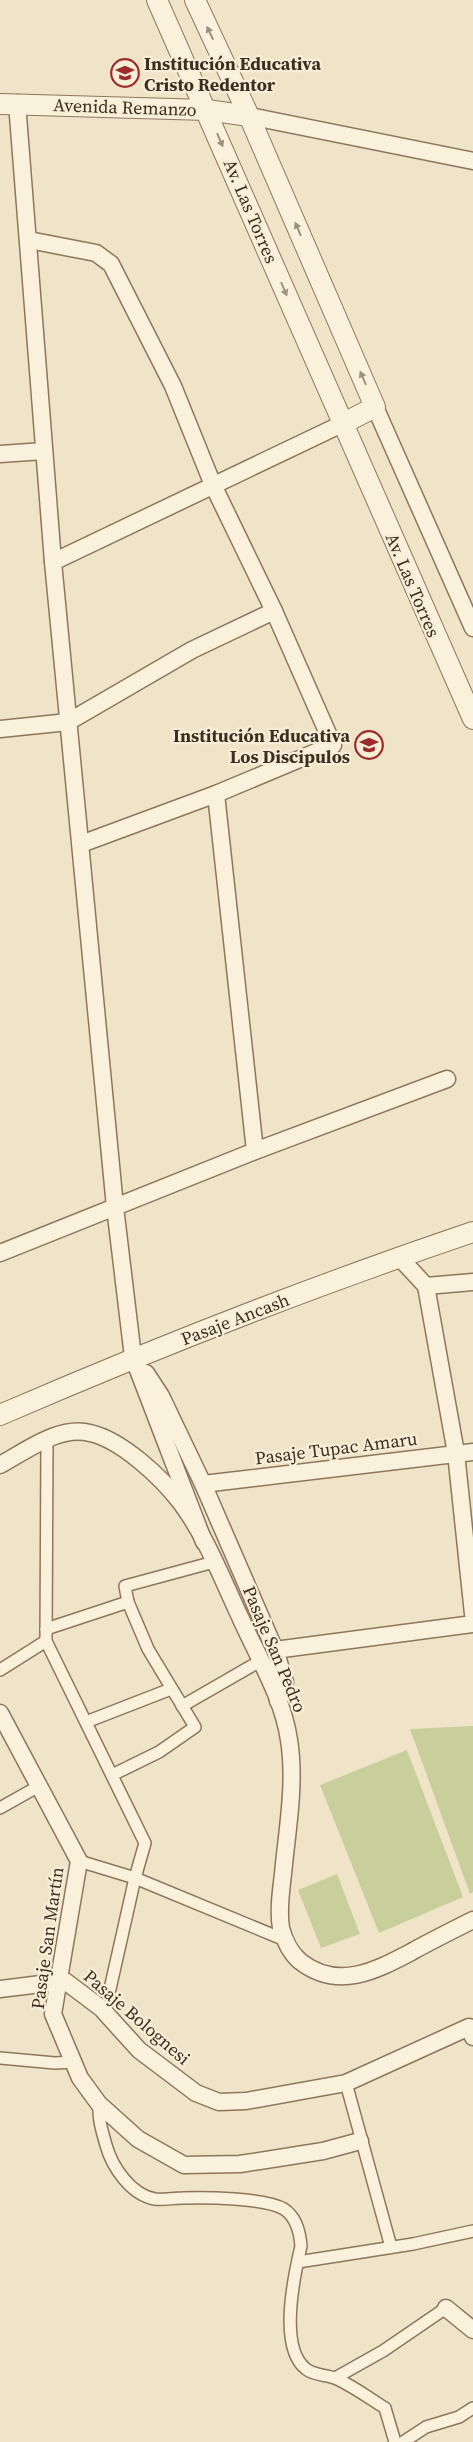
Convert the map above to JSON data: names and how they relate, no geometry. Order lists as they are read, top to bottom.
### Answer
{
  "streets": {
    "street": [
      "Avenida Remanzo",
      "Av. Las Torres",
      "Pasaje Ancash",
      "Pasaje Tupac Amaru",
      "Pasaje San Pedro",
      "Pasaje San Martín",
      "Pasaje Bolognesi"
    ]
  },
  "crossings": [
    ["Avenida Remanzo", "Av. Las Torres"],
    ["Pasaje San Martín", "Pasaje Bolognesi"]
  ],
  "places": {
    "school or university": ["Institución Educativa Cristo Redentor", "Institución Educativa Los Discipulos"]
  }
}
